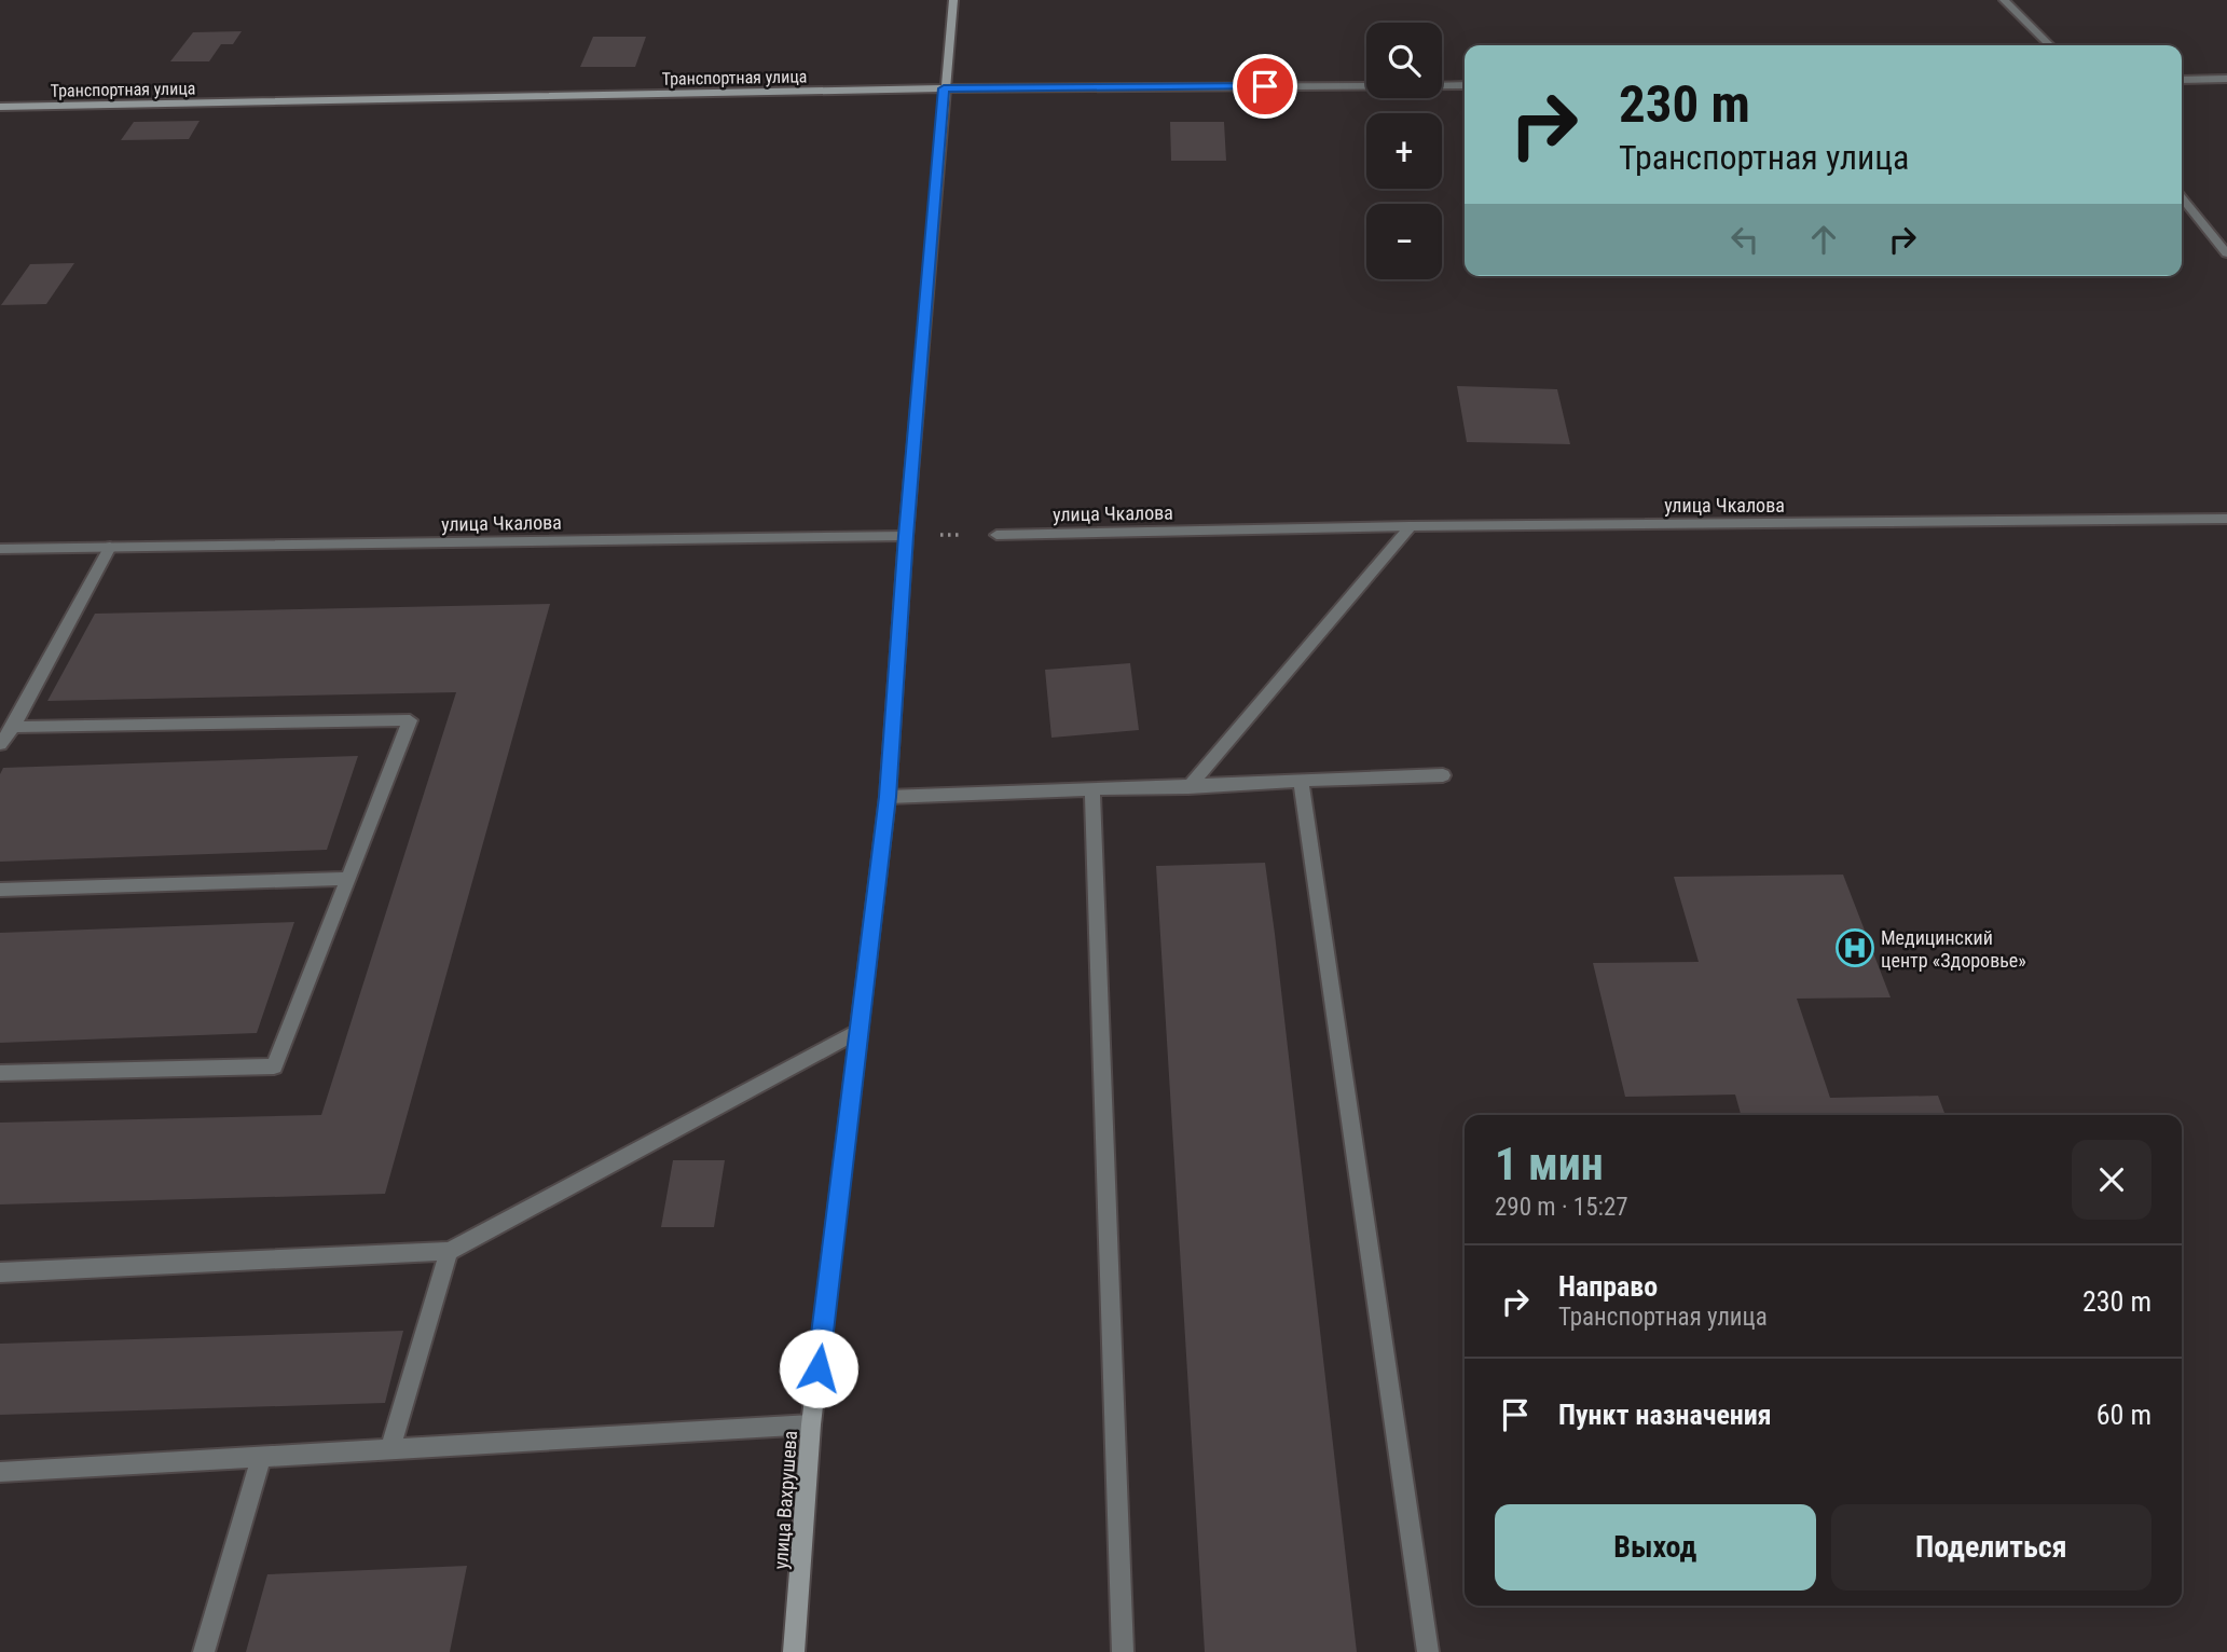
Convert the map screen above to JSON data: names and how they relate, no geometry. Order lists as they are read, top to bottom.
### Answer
{
  "streets": {
    "main road": ["Транспортная улица", "улица Вахрушева"],
    "street": ["улица Чкалова"]
  },
  "crossings": [
    ["Транспортная улица", "улица Вахрушева"],
    ["улица Чкалова", "улица Вахрушева"]
  ],
  "places": {
    "hospital": ["Медицинский центр «Здоровье»"]
  },
  "page": {
    "map_buttons": ["+", "−"],
    "turn": ["230 m", "Транспортная улица"],
    "heading": ["1 мин", "290 m · 15:27"],
    "list": [
      {
        "name": "Направо",
        "note": "Транспортная улица",
        "value": "230 m"
      },
      {
        "name": "Пункт назначения",
        "value": "60 m"
      }
    ],
    "buttons": ["Выход", "Поделиться"]
  }
}
